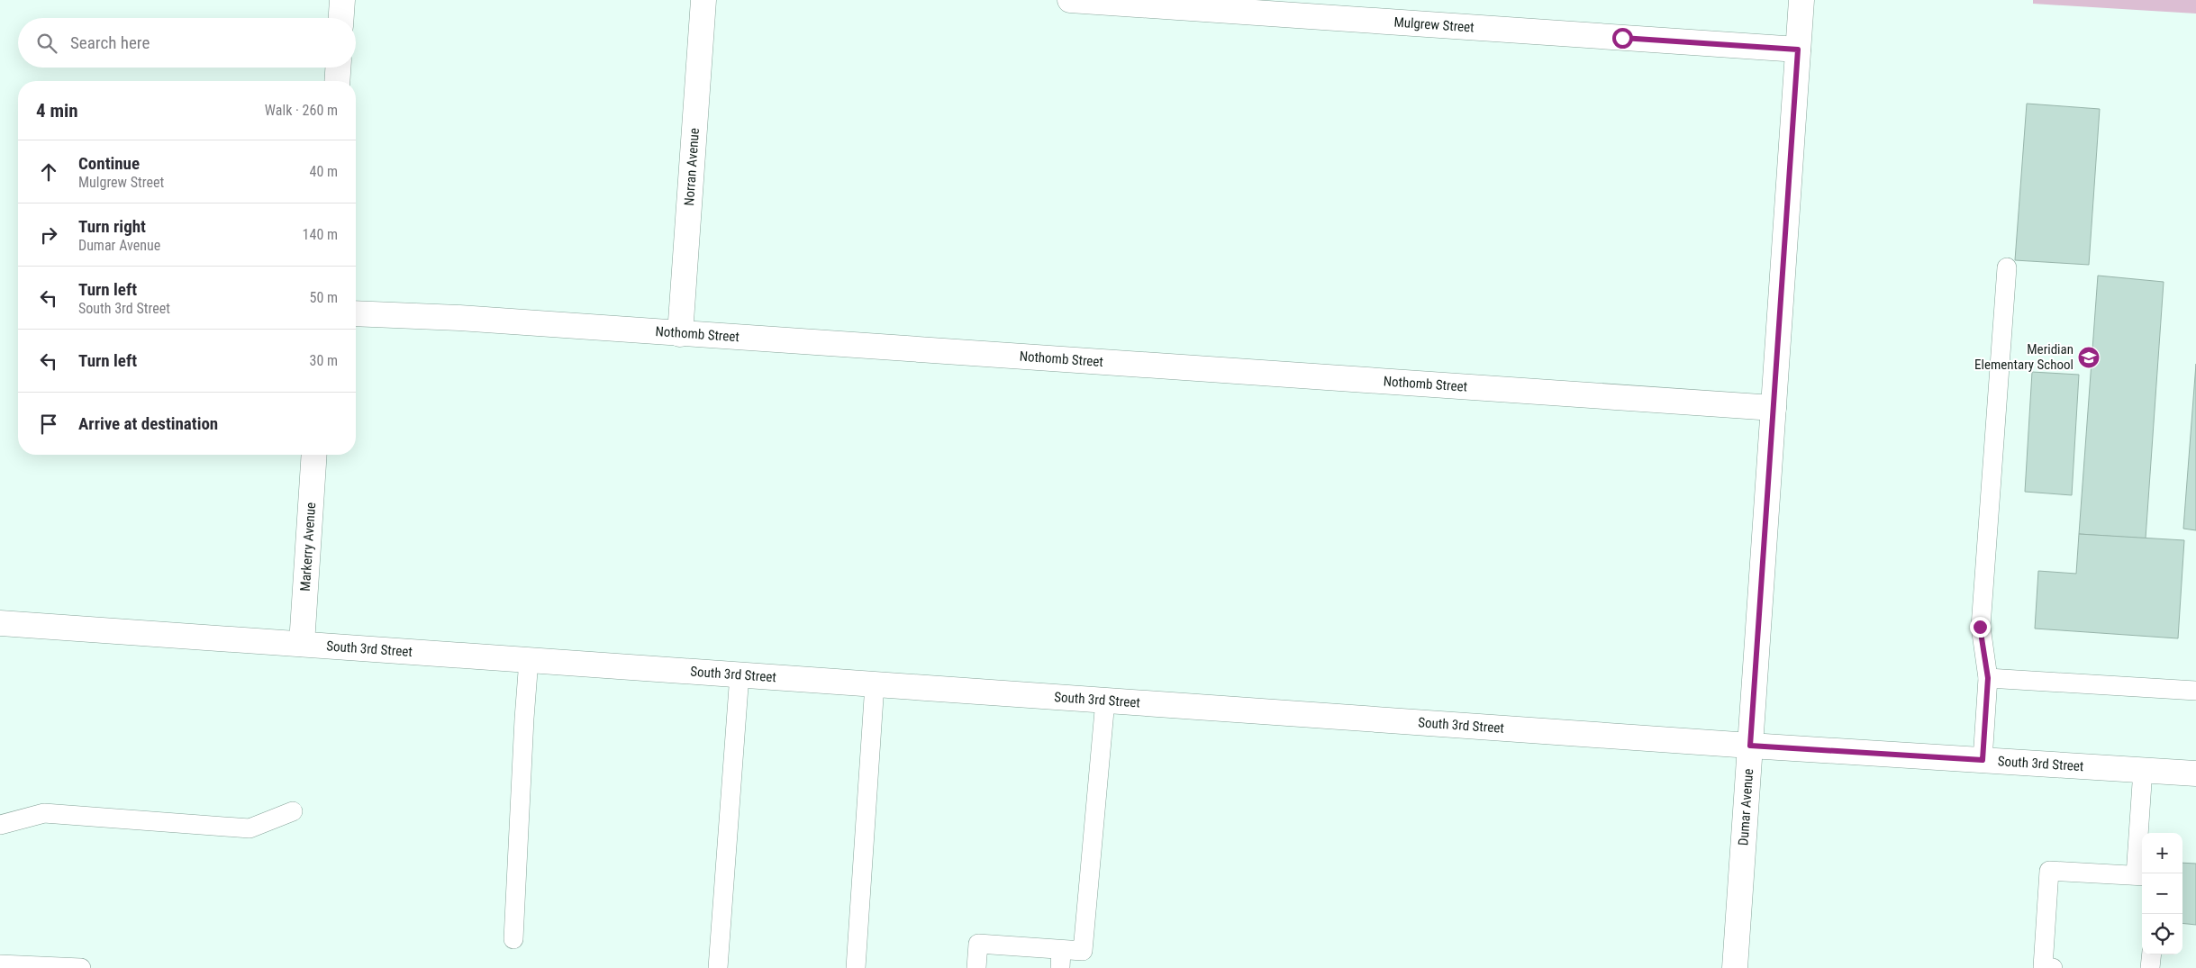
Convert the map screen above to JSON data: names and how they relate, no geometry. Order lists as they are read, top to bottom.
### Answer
{
  "streets": {
    "street": [
      "Mulgrew Street",
      "Norran Avenue",
      "Nothomb Street",
      "Markerry Avenue",
      "South 3rd Street",
      "Dumar Avenue"
    ]
  },
  "crossings": [
    ["Mulgrew Street", "Dumar Avenue"],
    ["Norran Avenue", "Nothomb Street"],
    ["Nothomb Street", "Dumar Avenue"],
    ["Markerry Avenue", "South 3rd Street"],
    ["South 3rd Street", "Dumar Avenue"]
  ],
  "places": {
    "school or university": ["Meridian Elementary School"]
  },
  "page": {
    "search": "Search here",
    "heading": ["4 min", "Walk · 260 m"],
    "list": [
      ["Continue", "Mulgrew Street", "40 m"],
      ["Turn right", "Dumar Avenue", "140 m"],
      ["Turn left", "South 3rd Street", "50 m"],
      ["Turn left", "30 m"],
      "Arrive at destination"
    ],
    "map_buttons": ["+", "−"]
  }
}
